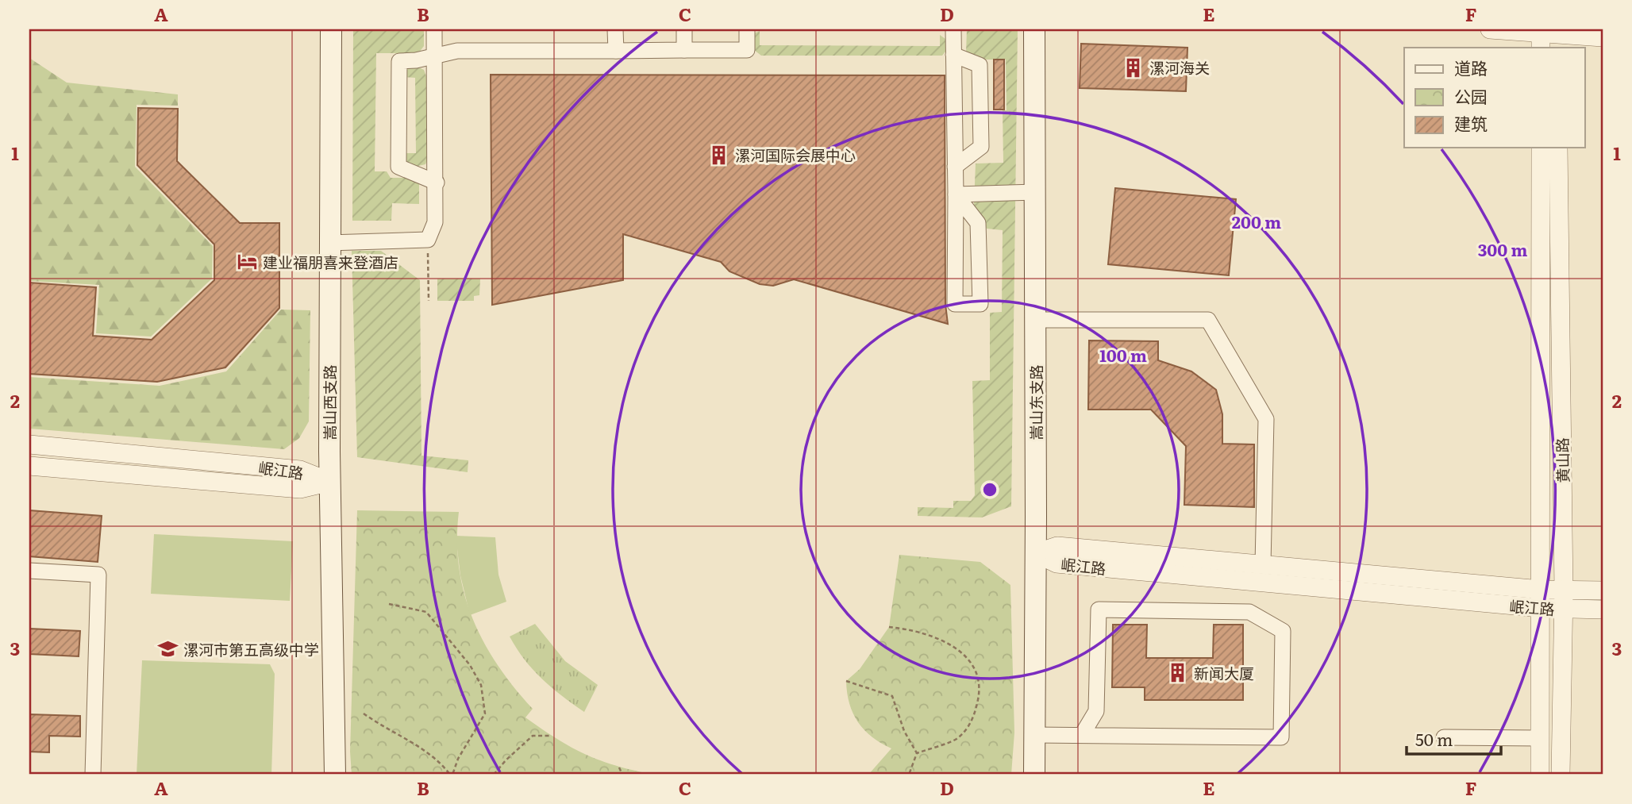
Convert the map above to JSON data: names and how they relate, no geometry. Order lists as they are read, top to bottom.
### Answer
{
  "streets": {
    "main road": ["嵩山西支路", "嵩山东支路"],
    "street": ["黄山路", "岷江路"]
  },
  "crossings": [
    ["嵩山西支路", "岷江路"],
    ["嵩山东支路", "岷江路"],
    ["黄山路", "岷江路"]
  ],
  "places": {
    "building": ["漯河海关", "漯河国际会展中心", "新闻大厦"],
    "hotel": ["建业福朋喜来登酒店"],
    "school or university": ["漯河市第五高级中学"]
  },
  "legend": ["道路", "公园", "建筑"],
  "scale_bar": "50 m",
  "grid": {
    "columns": [
      "A",
      "B",
      "C",
      "D",
      "E",
      "F"
    ],
    "rows": ["1", "2", "3"]
  },
  "rings": ["200 m", "300 m", "100 m"]
}
